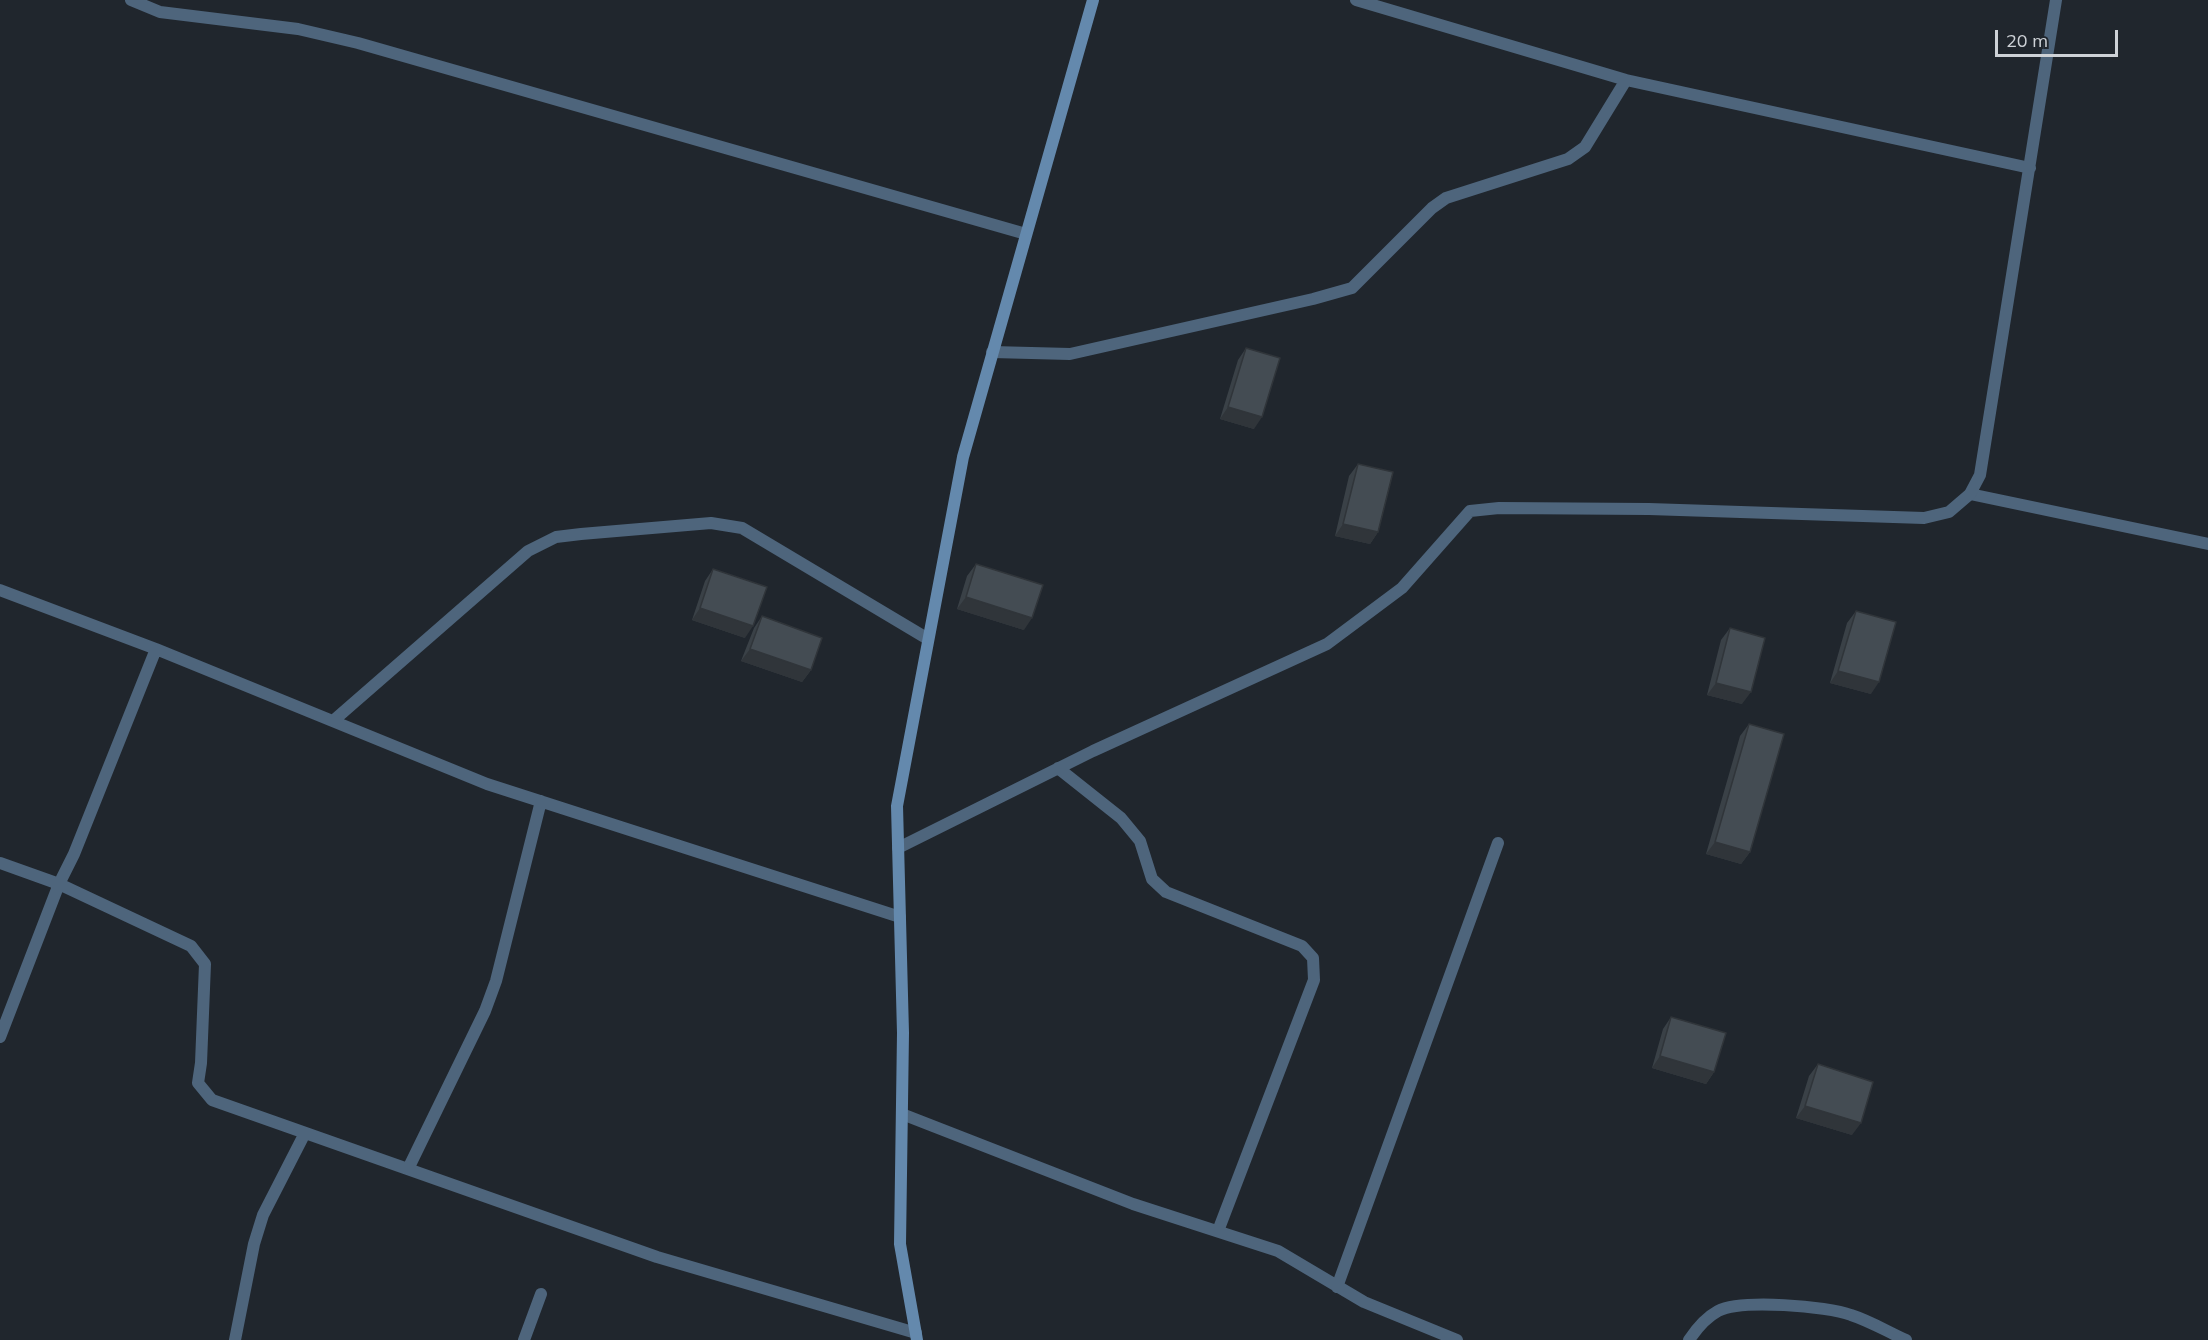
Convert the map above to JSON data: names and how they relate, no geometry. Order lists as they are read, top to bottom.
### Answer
{
  "scale_bar": "20 m"
}
